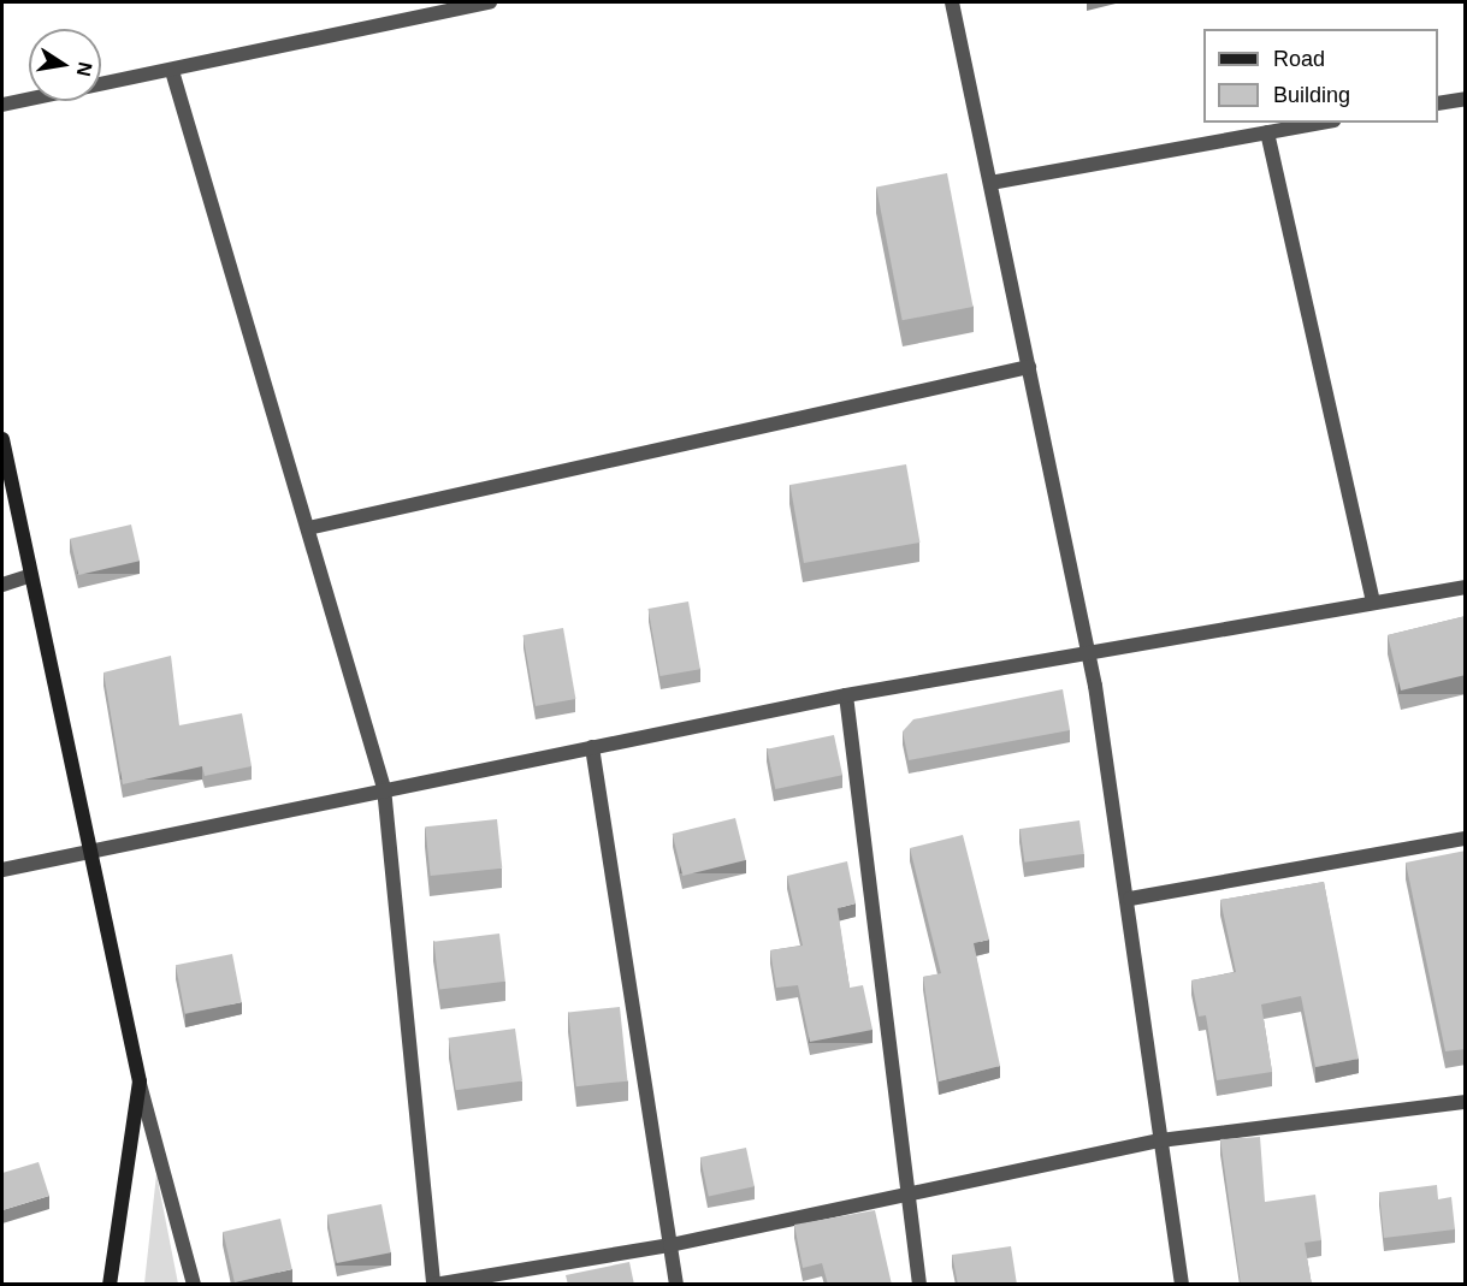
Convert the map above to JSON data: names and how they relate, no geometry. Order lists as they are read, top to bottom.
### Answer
{
  "legend": ["Road", "Building"],
  "north": "right"
}
